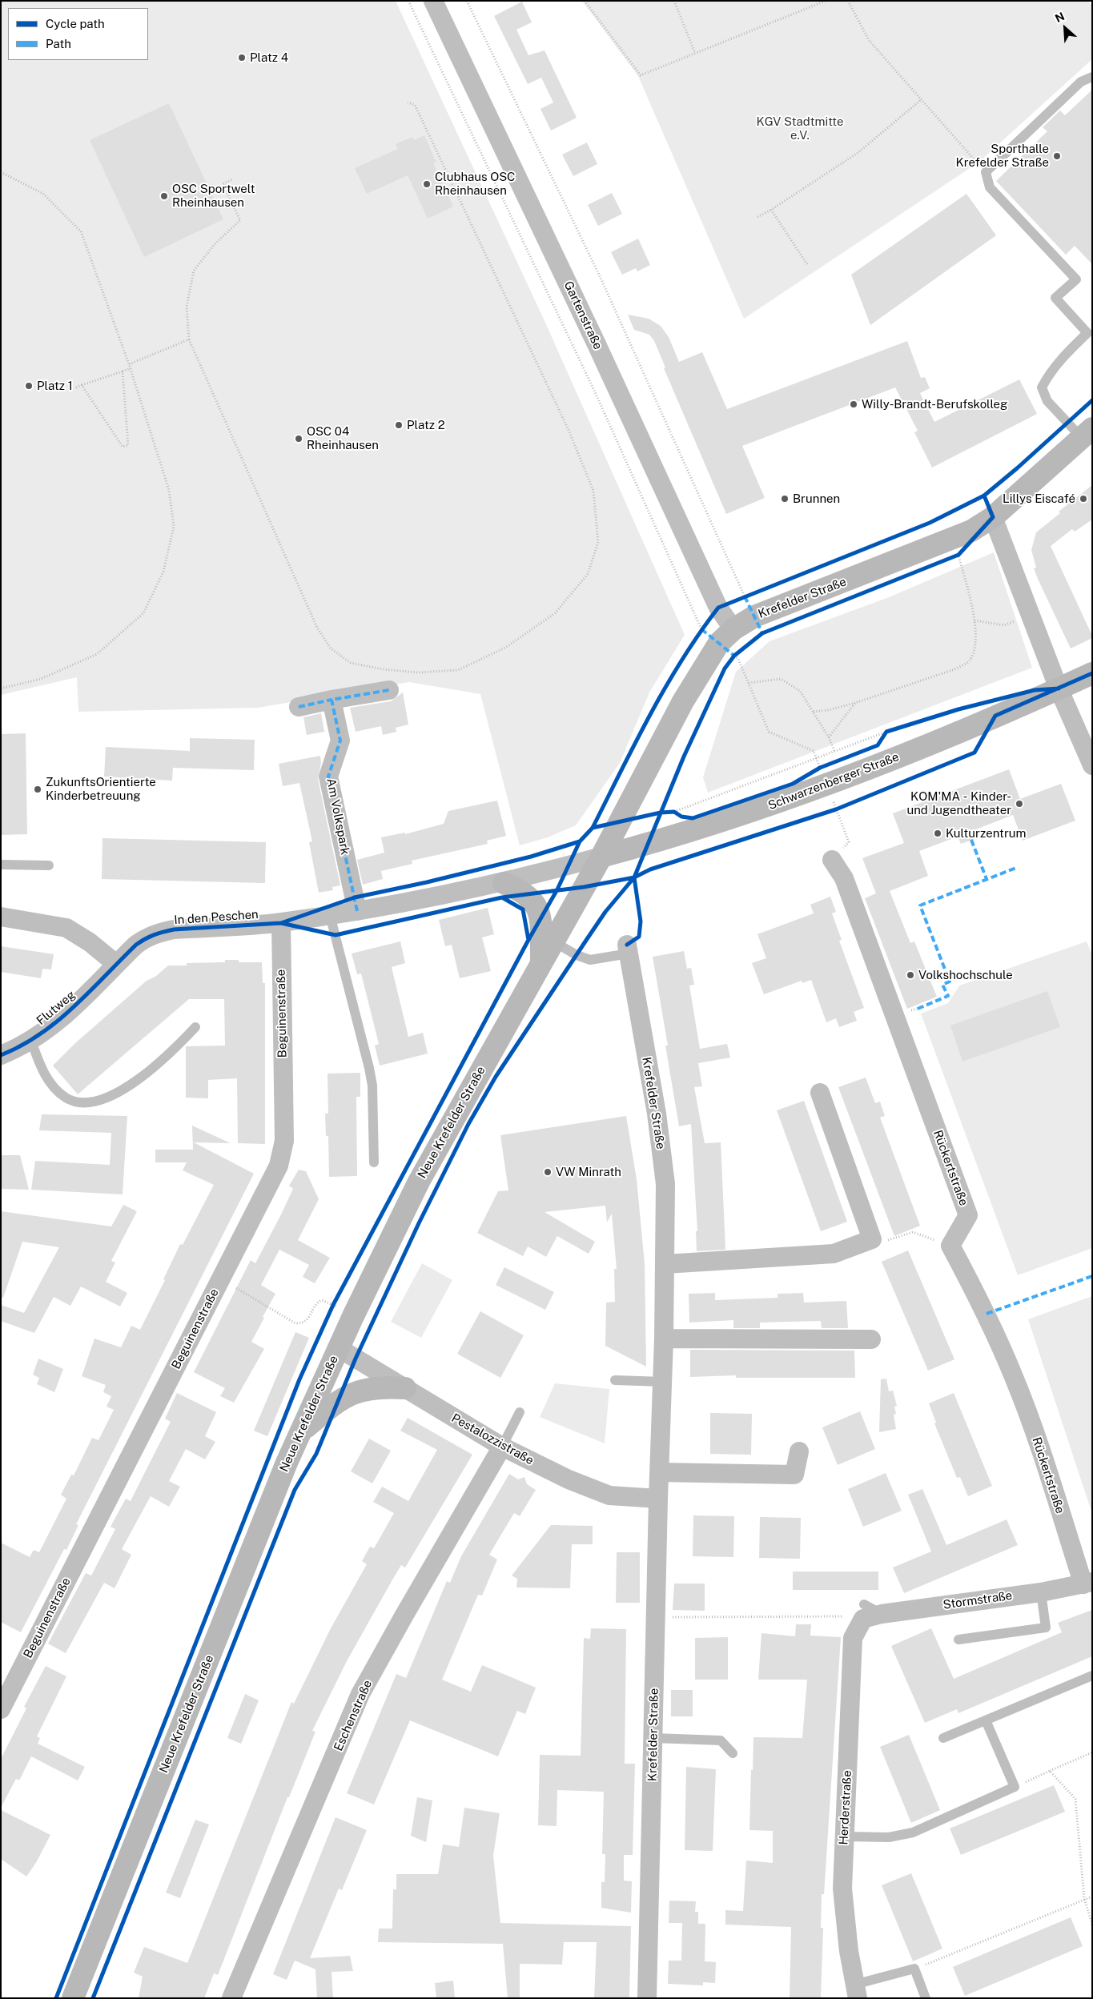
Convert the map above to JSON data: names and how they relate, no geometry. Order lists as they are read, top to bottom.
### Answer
{
  "streets": {
    "main road": ["Krefelder Straße", "Schwarzenberger Straße", "Neue Krefelder Straße"],
    "street": [
      "Gartenstraße",
      "Am Volkspark",
      "In den Peschen",
      "Flutweg",
      "Beguinenstraße",
      "Rückertstraße",
      "Pestalozzistraße",
      "Stormstraße",
      "Eschenstraße",
      "Herderstraße"
    ]
  },
  "crossings": [
    ["Gartenstraße", "Krefelder Straße"],
    ["Krefelder Straße", "Schwarzenberger Straße"],
    ["Krefelder Straße", "In den Peschen"],
    ["Krefelder Straße", "Neue Krefelder Straße"],
    ["Krefelder Straße", "Pestalozzistraße"],
    ["Schwarzenberger Straße", "In den Peschen"],
    ["Schwarzenberger Straße", "Neue Krefelder Straße"],
    ["Am Volkspark", "In den Peschen"],
    ["In den Peschen", "Flutweg"],
    ["In den Peschen", "Beguinenstraße"],
    ["In den Peschen", "Neue Krefelder Straße"],
    ["Neue Krefelder Straße", "Pestalozzistraße"],
    ["Rückertstraße", "Stormstraße"],
    ["Pestalozzistraße", "Eschenstraße"],
    ["Stormstraße", "Herderstraße"]
  ],
  "parks": ["KGV Stadtmitte e.V."],
  "places": [
    "Platz 4",
    "Sporthalle Krefelder Straße",
    "Clubhaus OSC Rheinhausen",
    "OSC Sportwelt Rheinhausen",
    "Platz 1",
    "Willy-Brandt-Berufskolleg",
    "Platz 2",
    "OSC 04 Rheinhausen",
    "Brunnen",
    "Lillys Eiscafé",
    "ZukunftsOrientierte Kinderbetreuung",
    "KOM'MA - Kinder- und Jugendtheater",
    "Kulturzentrum",
    "Volkshochschule",
    "VW Minrath"
  ],
  "legend": ["Cycle path", "Path"],
  "north": "top left"
}
